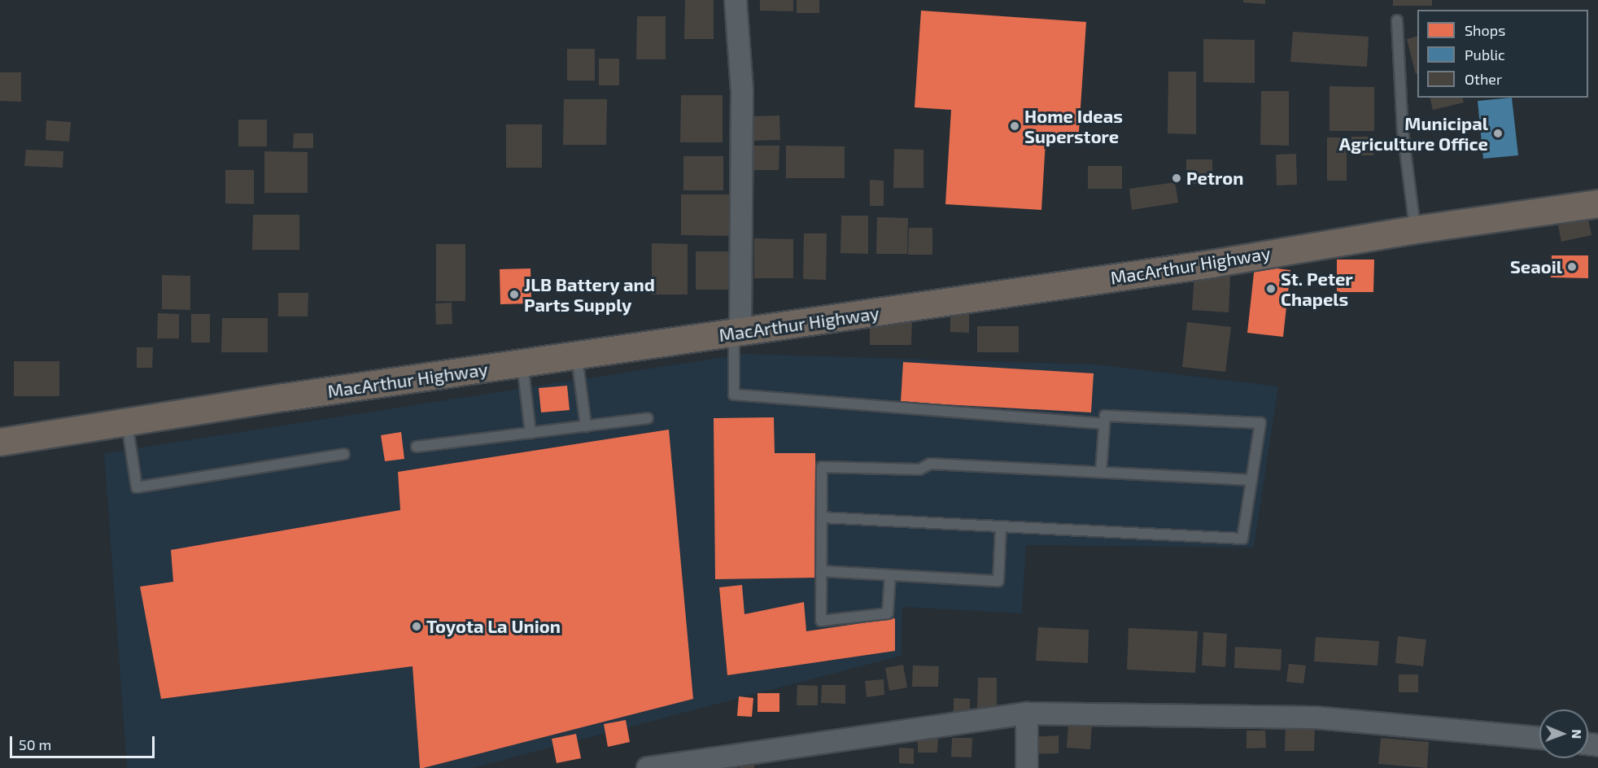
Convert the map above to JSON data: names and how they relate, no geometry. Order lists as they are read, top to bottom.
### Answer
{
  "streets": {
    "highway": ["MacArthur Highway"]
  },
  "places": [
    "Home Ideas Superstore",
    "Municipal Agriculture Office",
    "Petron",
    "Seaoil",
    "St. Peter Chapels",
    "JLB Battery and Parts Supply",
    "Toyota La Union"
  ],
  "legend": ["Shops", "Public", "Other"],
  "scale_bar": "50 m",
  "north": "right"
}
